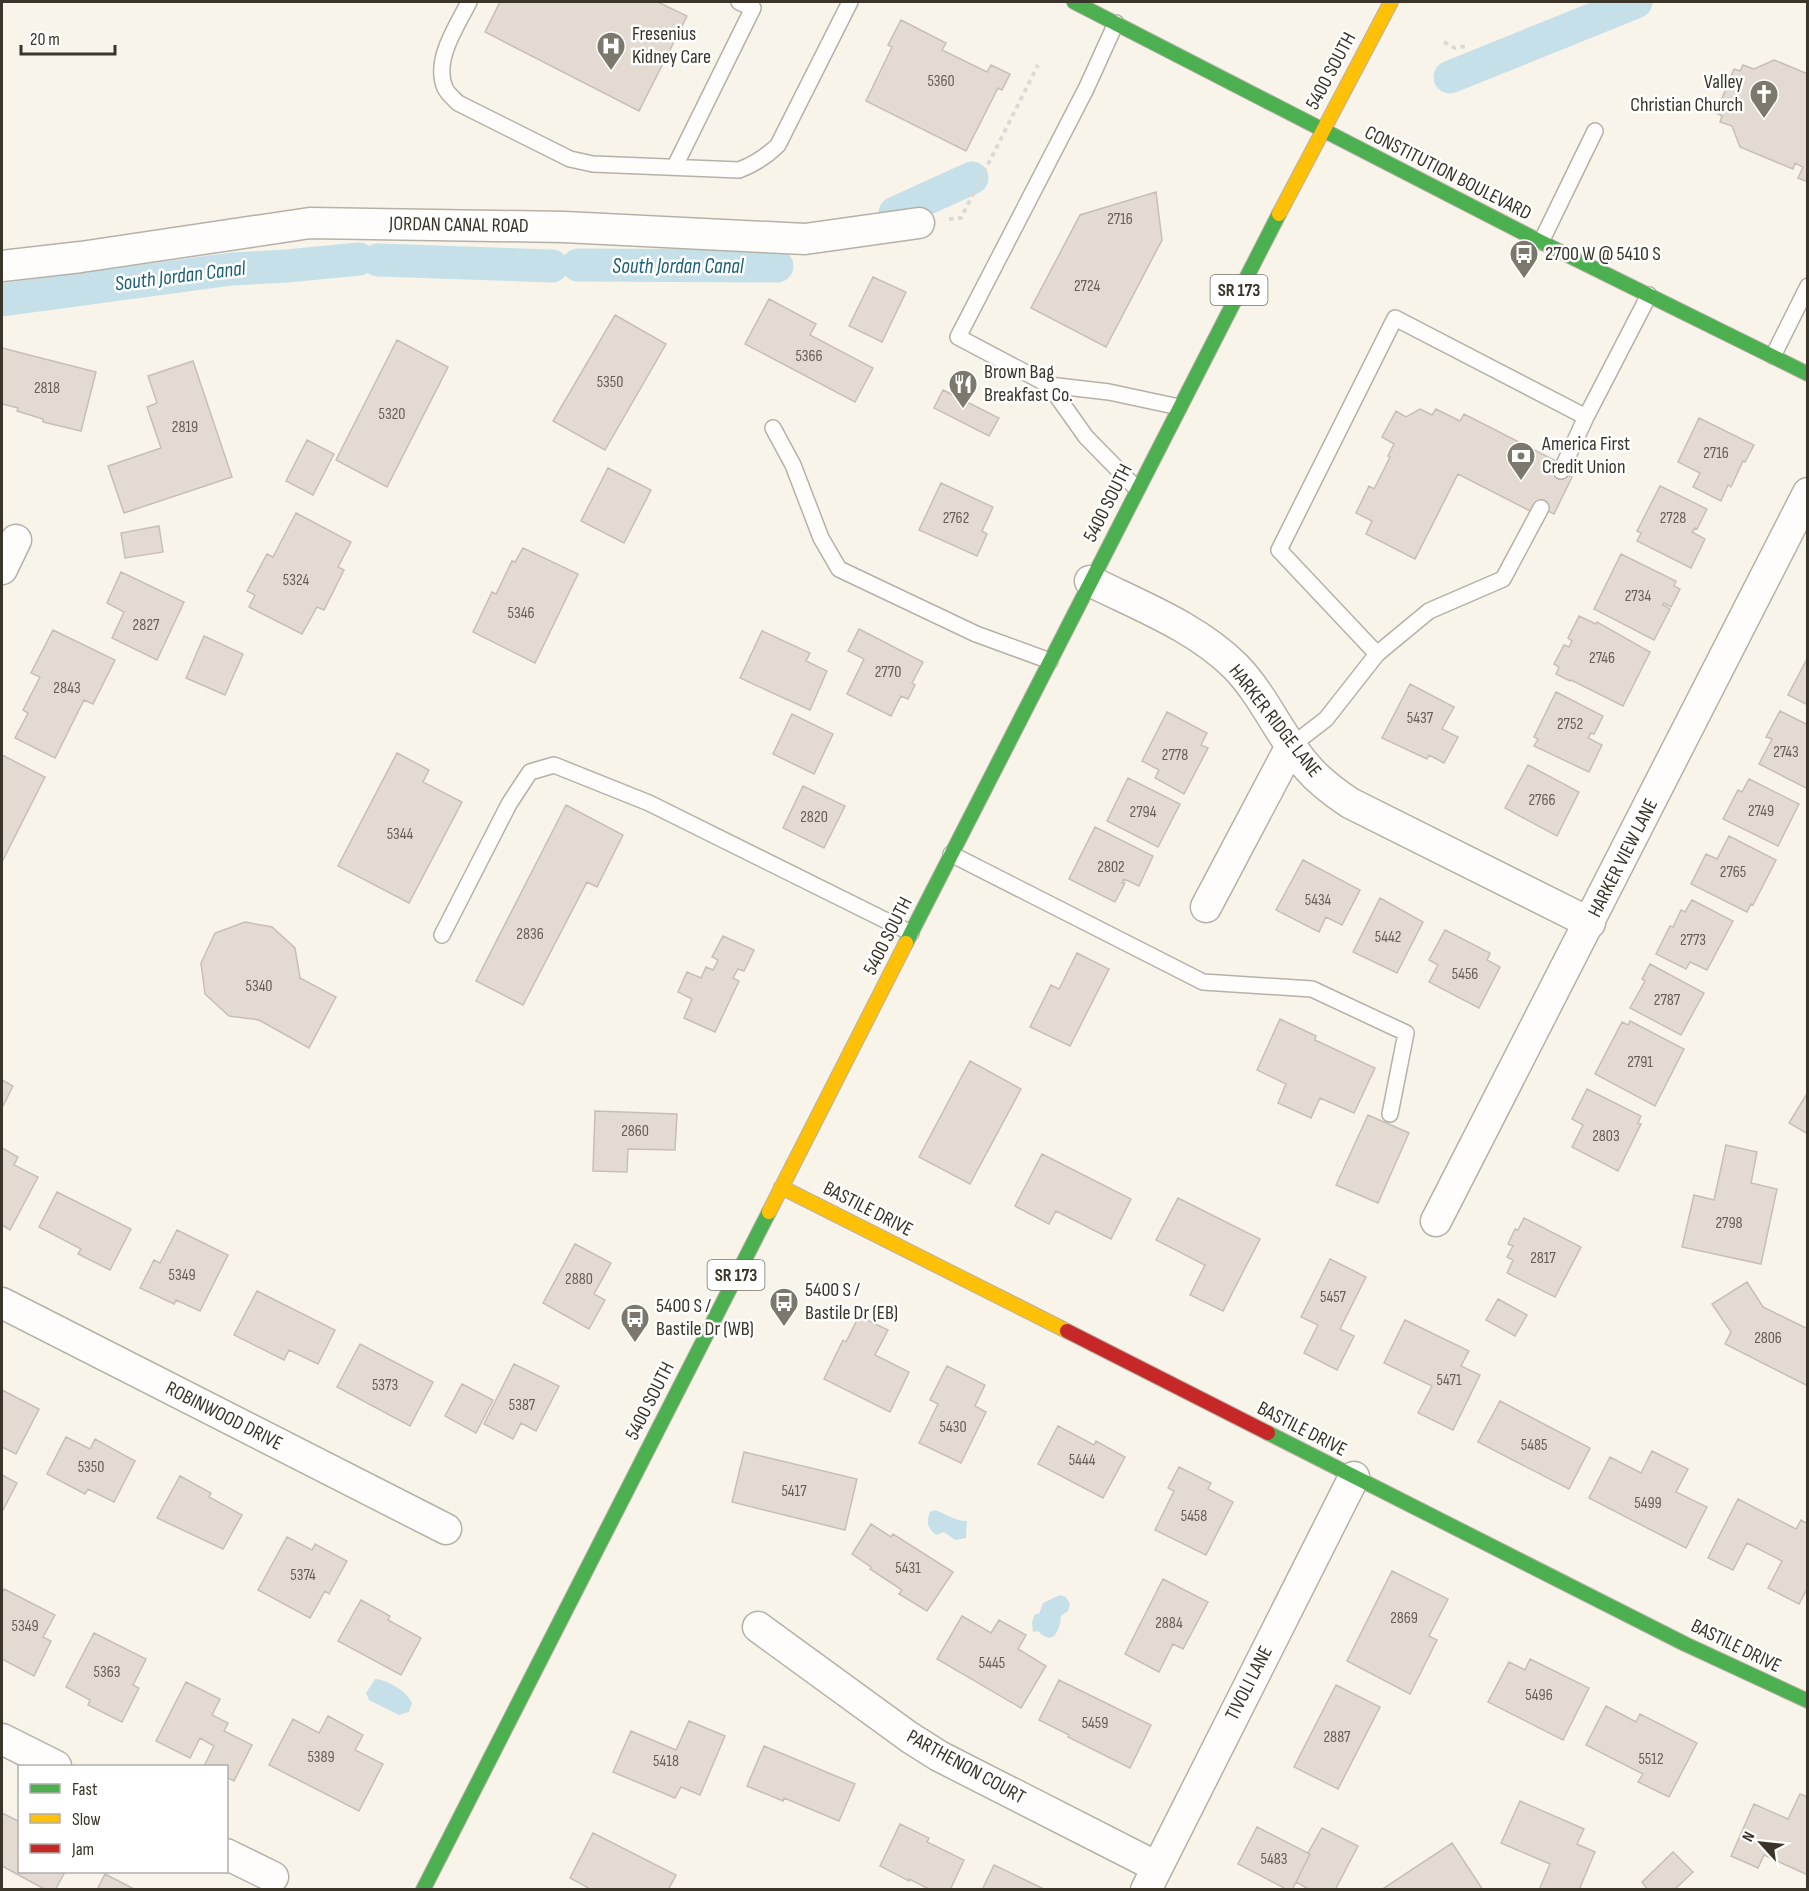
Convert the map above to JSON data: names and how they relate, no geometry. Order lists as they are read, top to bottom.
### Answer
{
  "streets": {
    "main road": [
      "5400 SOUTH",
      "CONSTITUTION BOULEVARD",
      "SR 173",
      "BASTILE DRIVE"
    ],
    "street": [
      "JORDAN CANAL ROAD",
      "HARKER RIDGE LANE",
      "HARKER VIEW LANE",
      "ROBINWOOD DRIVE",
      "TIVOLI LANE",
      "PARTHENON COURT"
    ]
  },
  "crossings": [
    ["5400 SOUTH", "CONSTITUTION BOULEVARD"],
    ["5400 SOUTH", "HARKER RIDGE LANE"],
    ["5400 SOUTH", "BASTILE DRIVE"],
    ["HARKER RIDGE LANE", "HARKER VIEW LANE"],
    ["BASTILE DRIVE", "TIVOLI LANE"],
    ["TIVOLI LANE", "PARTHENON COURT"]
  ],
  "water": ["South Jordan Canal"],
  "places": {
    "hospital": ["Fresenius Kidney Care"],
    "church": ["Valley Christian Church"],
    "bus stop": ["2700 W @ 5410 S", "5400 S / Bastile Dr (EB)", "5400 S / Bastile Dr (WB)"],
    "restaurant": ["Brown Bag Breakfast Co."],
    "bank": ["America First Credit Union"]
  },
  "house_numbers": [
    "5360",
    "2716",
    "2724",
    "5366",
    "5350",
    "2818",
    "5320",
    "2819",
    "2716",
    "2762",
    "2728",
    "5324",
    "2734",
    "5346",
    "2827",
    "2746",
    "2770",
    "2843",
    "5437",
    "2752",
    "2743",
    "2778",
    "2766",
    "2749",
    "2794",
    "2820",
    "5344",
    "2802",
    "2765",
    "5434",
    "2836",
    "5442",
    "2773",
    "5456",
    "5340",
    "2787",
    "2791",
    "2860",
    "2803",
    "2798",
    "2817",
    "5349",
    "2880",
    "5457",
    "2806",
    "5471",
    "5373",
    "5387",
    "5430",
    "5485",
    "5444",
    "5350",
    "5417",
    "5499",
    "5458",
    "5431",
    "5374",
    "2869",
    "2884",
    "5349",
    "5445",
    "5363",
    "5496",
    "5459",
    "2887",
    "5389",
    "5512",
    "5418",
    "5483"
  ],
  "legend": ["Fast", "Slow", "Jam"],
  "scale_bar": "20 m",
  "north": "top left"
}
